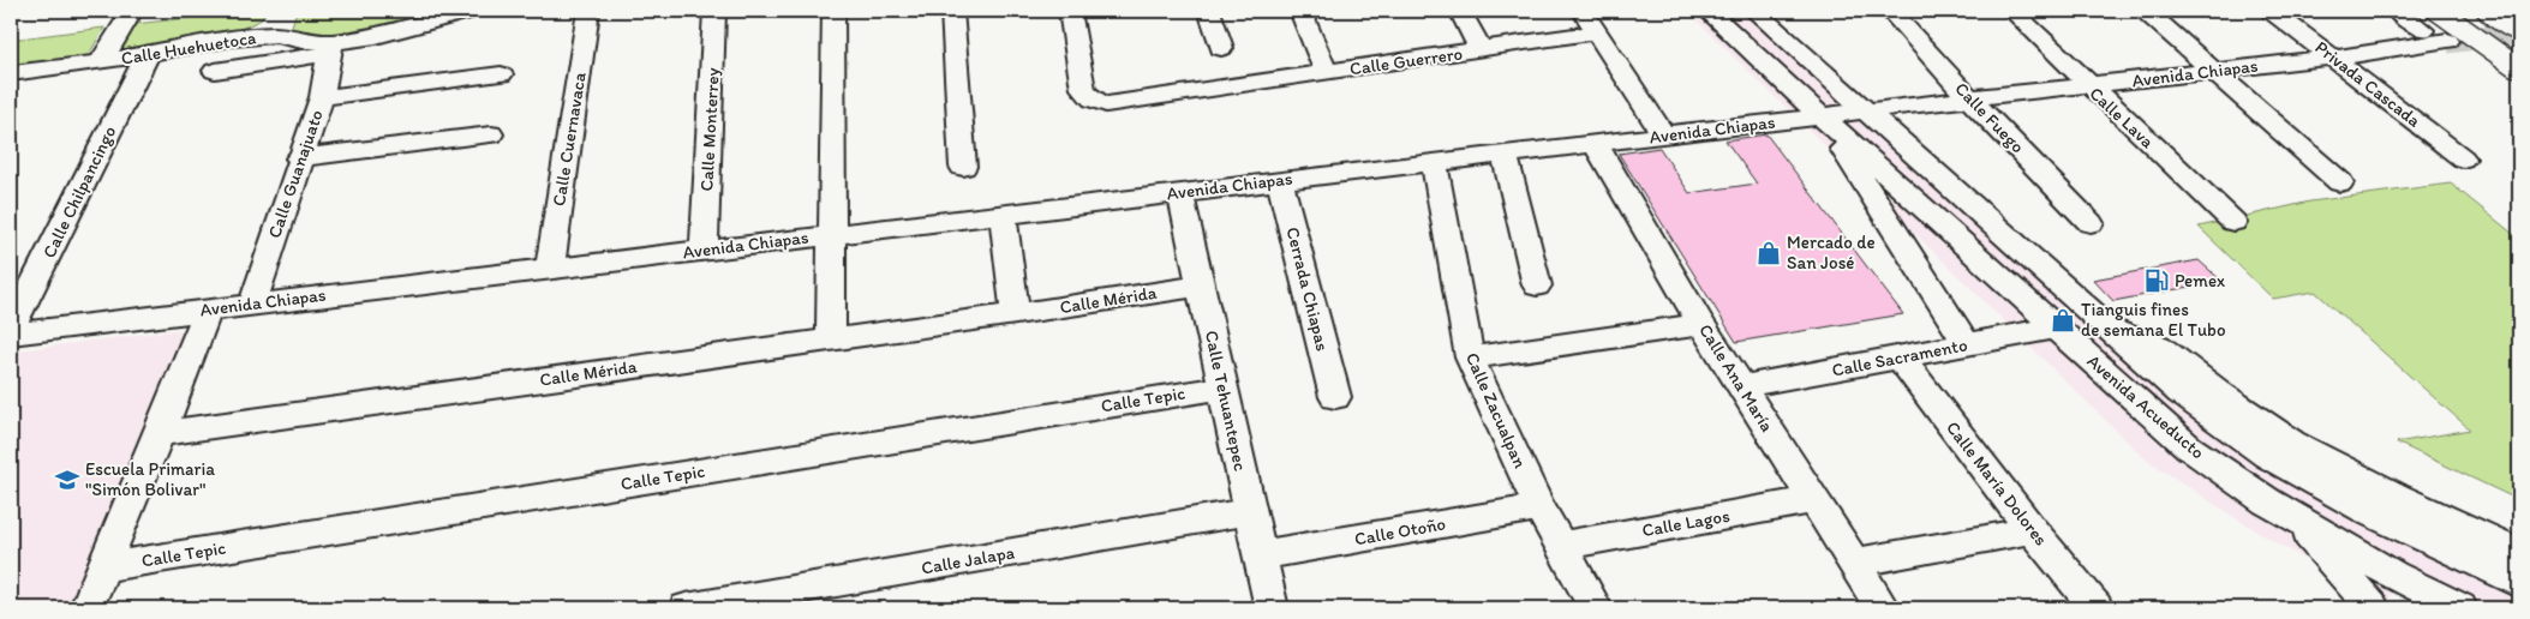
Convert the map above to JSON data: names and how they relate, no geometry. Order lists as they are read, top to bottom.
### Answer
{
  "streets": {
    "street": [
      "Calle Huehuetoca",
      "Calle Guerrero",
      "Avenida Chiapas",
      "Privada Cascada",
      "Calle Fuego",
      "Calle Lava",
      "Calle Monterrey",
      "Calle Cuernavaca",
      "Calle Guanajuato",
      "Calle Chilpancingo",
      "Cerrada Chiapas",
      "Calle Mérida",
      "Calle Sacramento",
      "Calle Ana María",
      "Calle Tepic",
      "Calle Tehuantepec",
      "Avenida Acueducto",
      "Calle Zacualpan",
      "Calle María Dolores",
      "Calle Lagos",
      "Calle Otoño",
      "Calle Jalapa"
    ]
  },
  "crossings": [
    ["Calle Huehuetoca", "Calle Guanajuato"],
    ["Calle Huehuetoca", "Calle Chilpancingo"],
    ["Avenida Chiapas", "Privada Cascada"],
    ["Avenida Chiapas", "Calle Fuego"],
    ["Avenida Chiapas", "Calle Lava"],
    ["Avenida Chiapas", "Calle Monterrey"],
    ["Avenida Chiapas", "Calle Cuernavaca"],
    ["Avenida Chiapas", "Calle Guanajuato"],
    ["Avenida Chiapas", "Calle Chilpancingo"],
    ["Avenida Chiapas", "Cerrada Chiapas"],
    ["Avenida Chiapas", "Calle Ana María"],
    ["Avenida Chiapas", "Calle Tehuantepec"],
    ["Avenida Chiapas", "Avenida Acueducto"],
    ["Avenida Chiapas", "Calle Zacualpan"],
    ["Calle Mérida", "Calle Tehuantepec"],
    ["Calle Sacramento", "Calle Ana María"],
    ["Calle Sacramento", "Avenida Acueducto"],
    ["Calle Sacramento", "Calle María Dolores"],
    ["Calle Ana María", "Calle Lagos"],
    ["Calle Tepic", "Calle Tehuantepec"],
    ["Calle Tehuantepec", "Calle Otoño"],
    ["Calle Tehuantepec", "Calle Jalapa"],
    ["Calle Zacualpan", "Calle Lagos"],
    ["Calle Zacualpan", "Calle Otoño"]
  ],
  "places": {
    "shop": ["Mercado de San José", "Tianguis fines de semana El Tubo"],
    "fuel station": ["Pemex"],
    "school or university": ["Escuela Primaria \"Simón Bolivar\""]
  }
}
